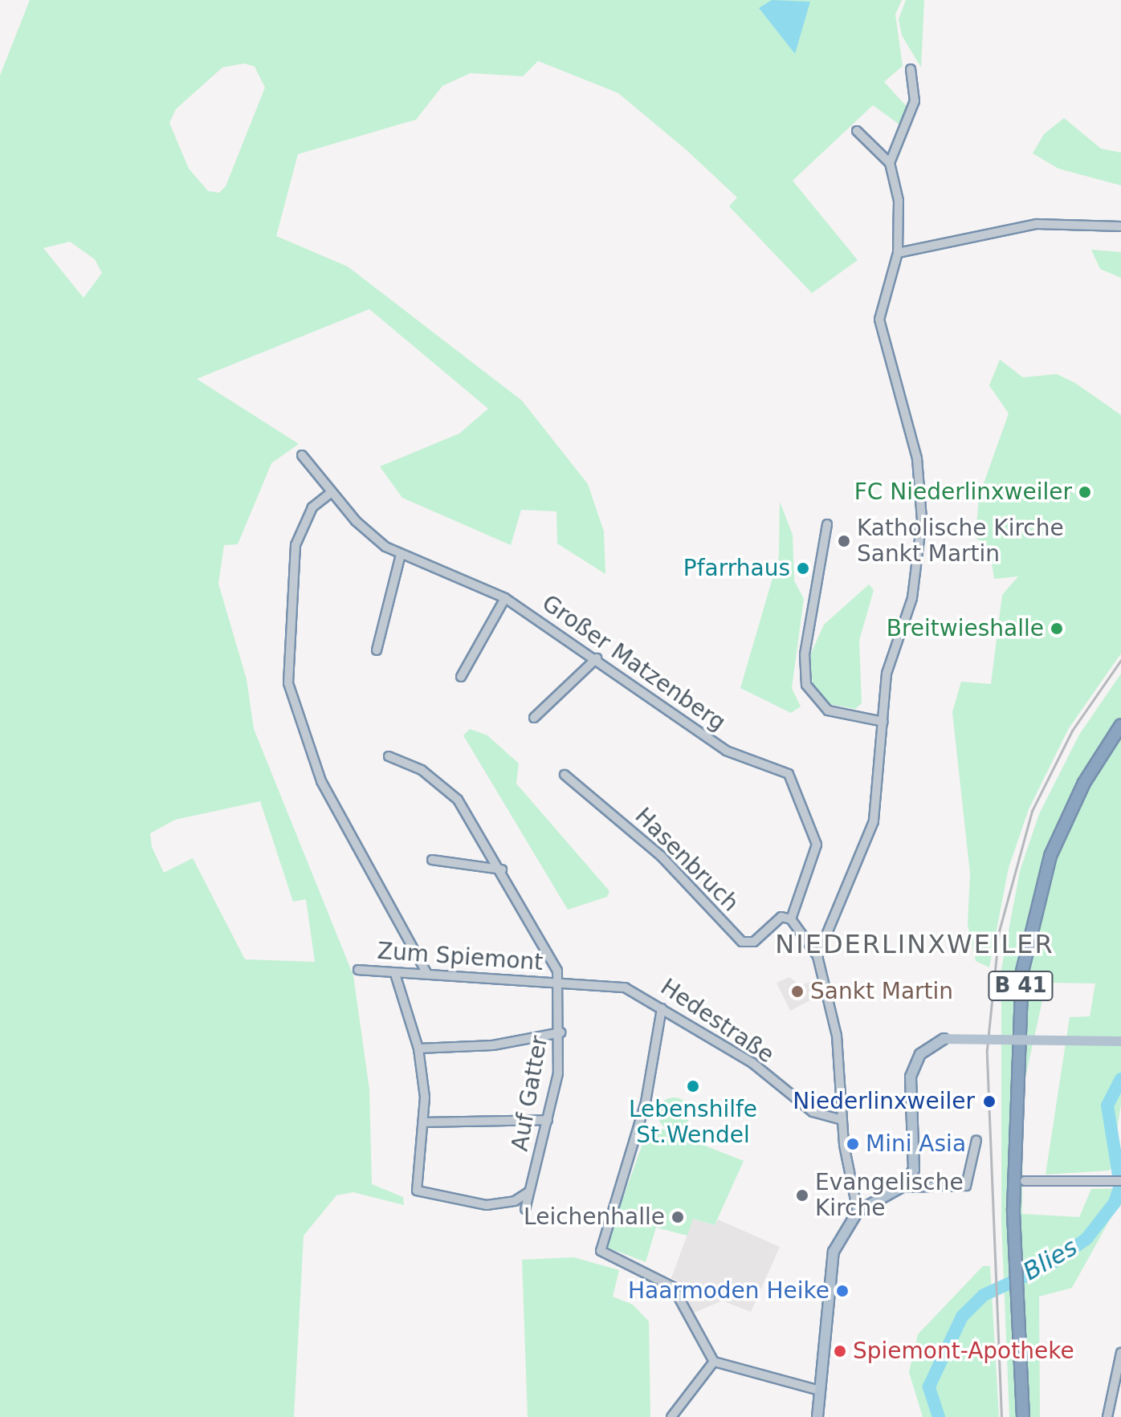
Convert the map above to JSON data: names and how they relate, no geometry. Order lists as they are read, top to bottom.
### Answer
{
  "streets": {
    "highway": ["B 41"],
    "street": [
      "Großer Matzenberg",
      "Hasenbruch",
      "Zum Spiemont",
      "Hedestraße",
      "Auf Gatter"
    ]
  },
  "crossings": [
    ["Großer Matzenberg", "Hasenbruch"],
    ["Zum Spiemont", "Hedestraße"],
    ["Zum Spiemont", "Auf Gatter"],
    ["Hedestraße", "Auf Gatter"]
  ],
  "districts": ["NIEDERLINXWEILER"],
  "water": ["Blies"],
  "places": [
    "FC Niederlinxweiler",
    "Katholische Kirche Sankt Martin",
    "Pfarrhaus",
    "Breitwieshalle",
    "Sankt Martin",
    "Lebenshilfe St.Wendel",
    "Niederlinxweiler",
    "Mini Asia",
    "Evangelische Kirche",
    "Leichenhalle",
    "Haarmoden Heike",
    "Spiemont-Apotheke"
  ]
}
